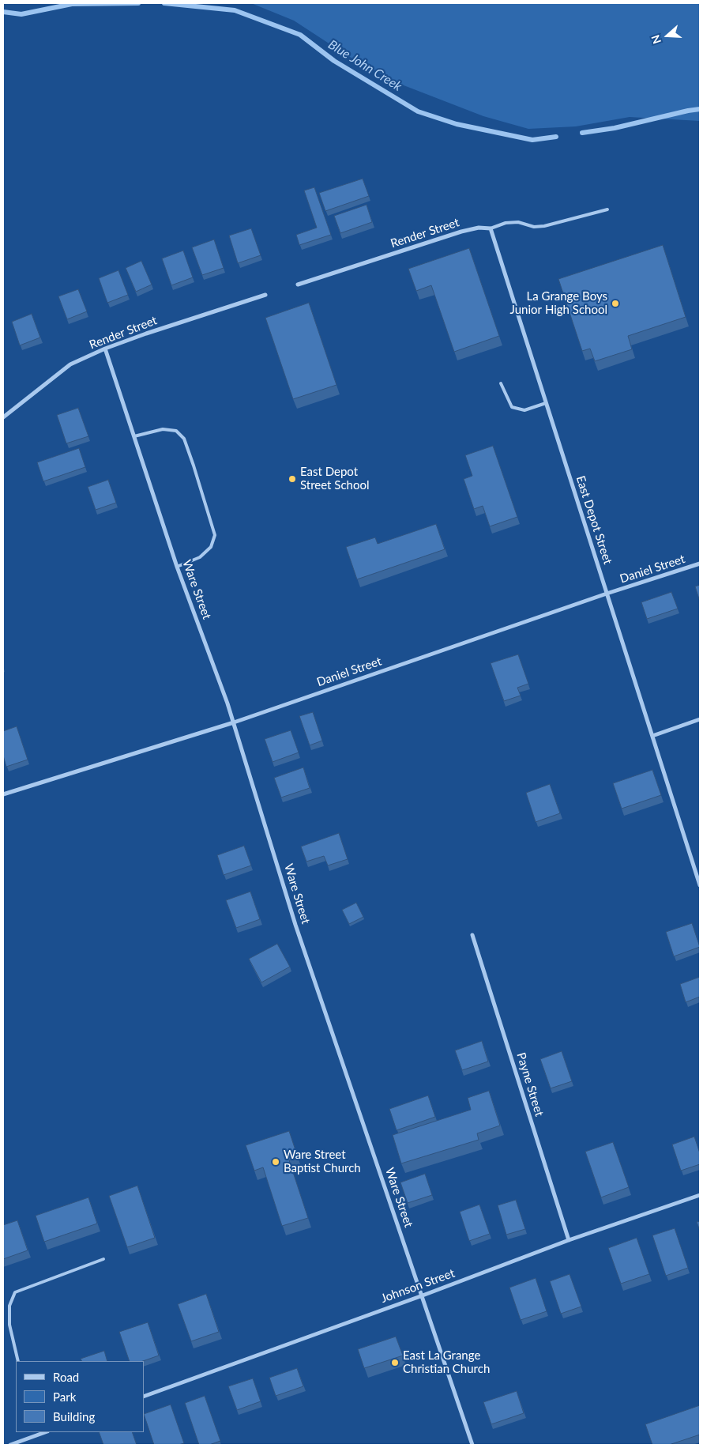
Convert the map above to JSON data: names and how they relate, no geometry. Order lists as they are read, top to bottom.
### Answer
{
  "streets": {
    "street": [
      "Render Street",
      "East Depot Street",
      "Daniel Street",
      "Ware Street",
      "Payne Street",
      "Johnson Street"
    ]
  },
  "crossings": [
    ["Render Street", "East Depot Street"],
    ["Render Street", "Ware Street"],
    ["East Depot Street", "Daniel Street"],
    ["Daniel Street", "Ware Street"],
    ["Ware Street", "Johnson Street"],
    ["Payne Street", "Johnson Street"]
  ],
  "water": ["Blue John Creek"],
  "places": [
    "La Grange Boys Junior High School",
    "East Depot Street School",
    "Ware Street Baptist Church",
    "East La Grange Christian Church"
  ],
  "legend": ["Road", "Park", "Building"],
  "north": "left"
}
